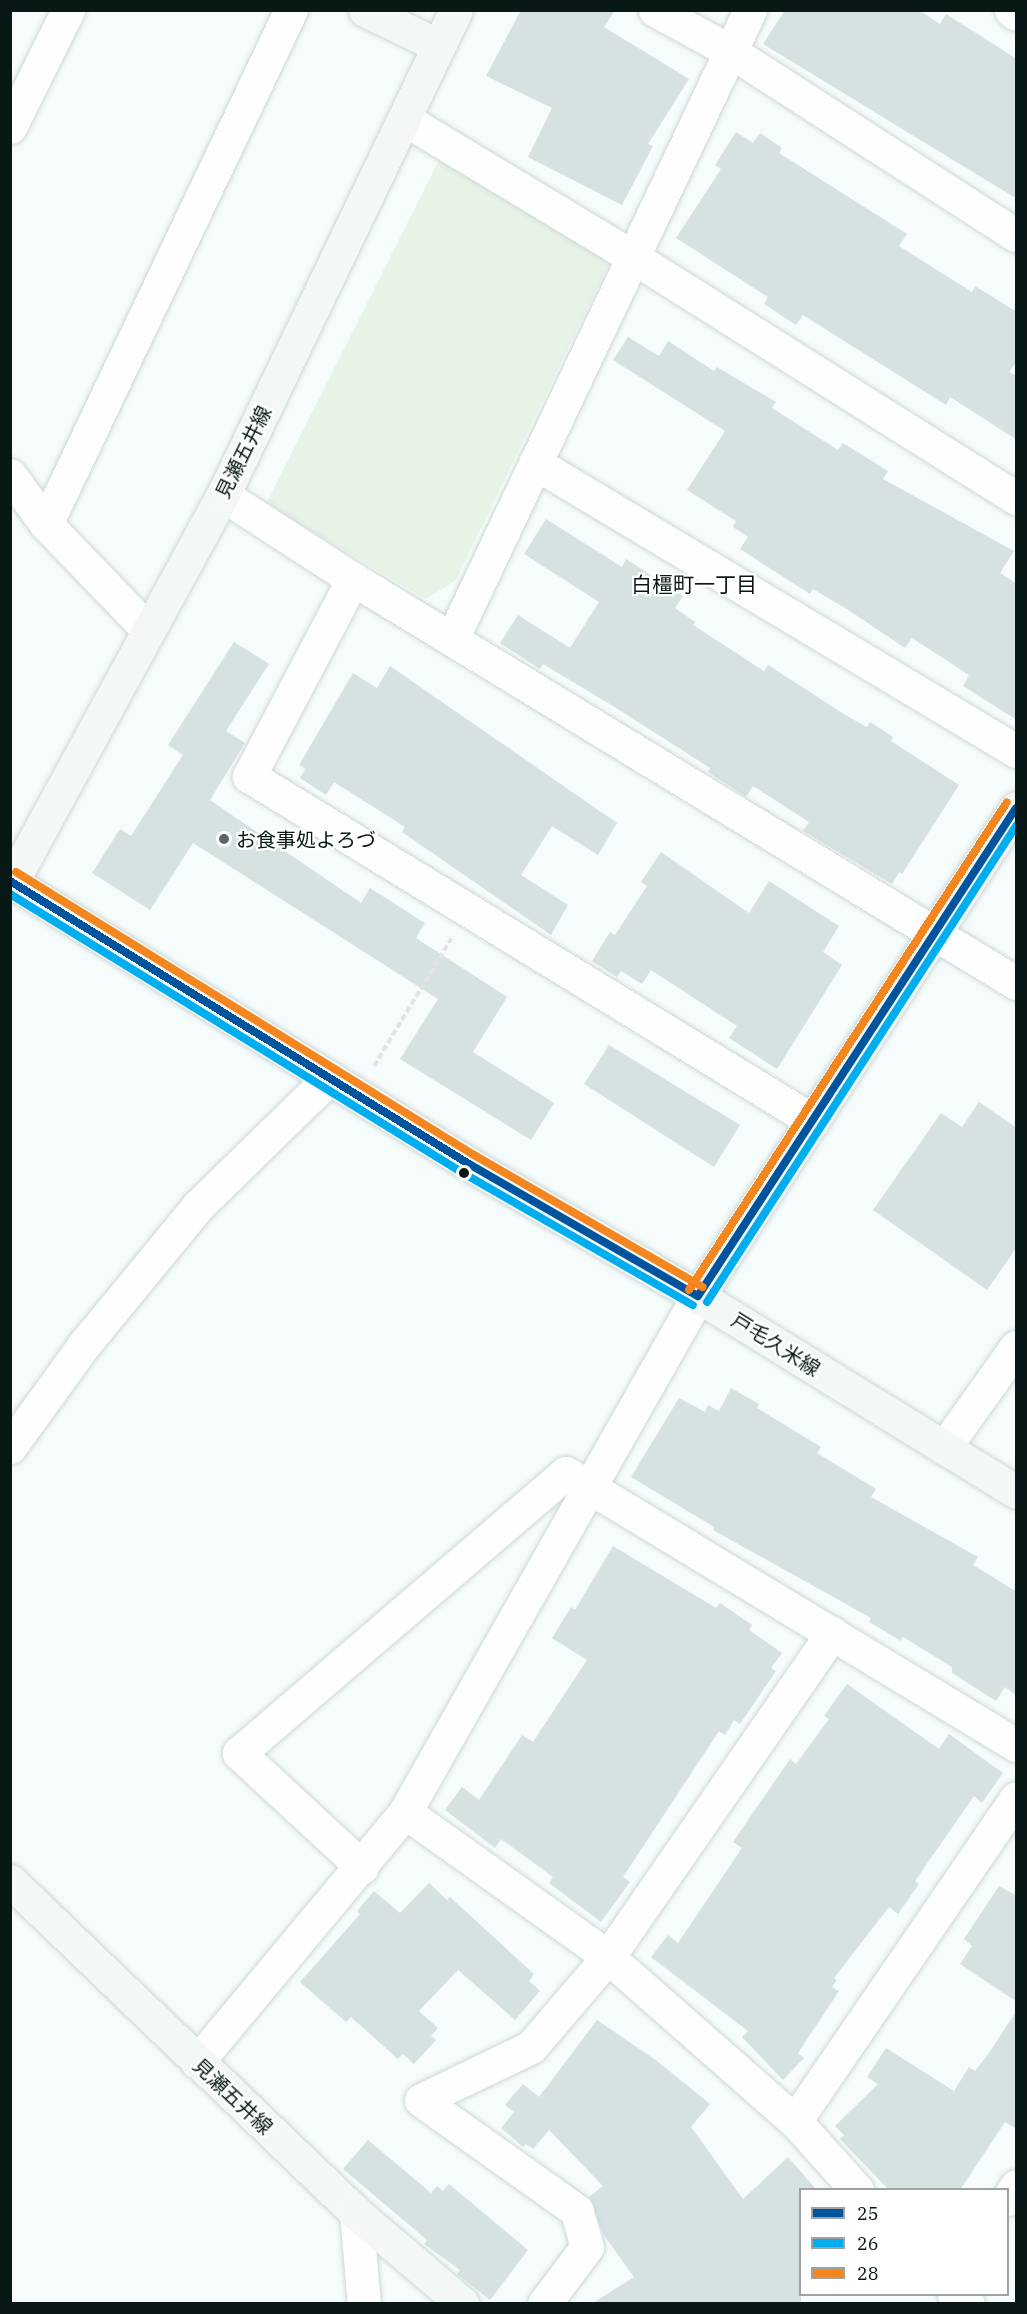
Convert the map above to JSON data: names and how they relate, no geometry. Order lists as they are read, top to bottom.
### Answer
{
  "streets": {
    "main road": ["見瀬五井線", "戸毛久米線"]
  },
  "crossings": [
    ["見瀬五井線", "戸毛久米線"]
  ],
  "districts": ["白橿町一丁目"],
  "places": ["お食事処よろづ"],
  "lines": ["transit line 28", "transit line 25", "transit line 26"],
  "legend": ["25", "26", "28"]
}
